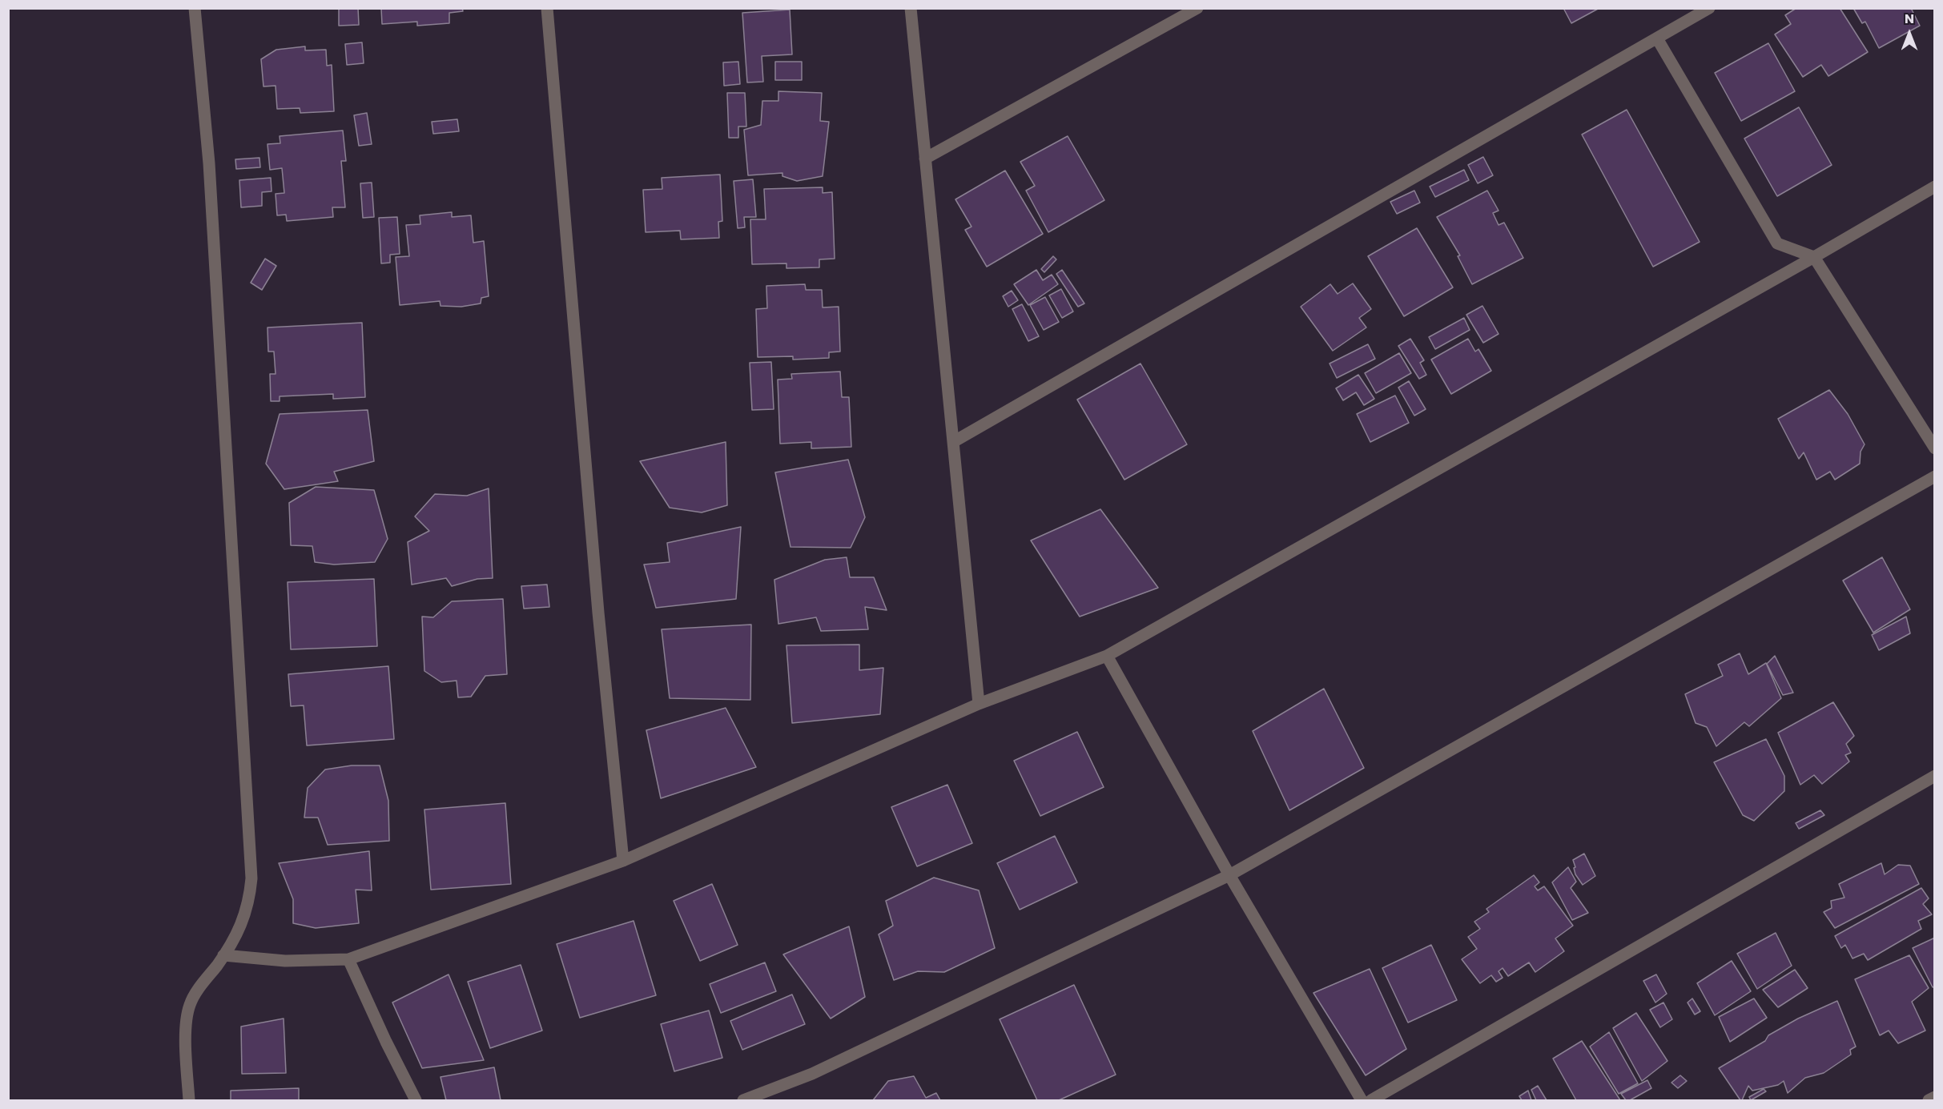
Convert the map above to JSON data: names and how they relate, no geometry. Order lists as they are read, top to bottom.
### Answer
{
  "north": "top"
}
